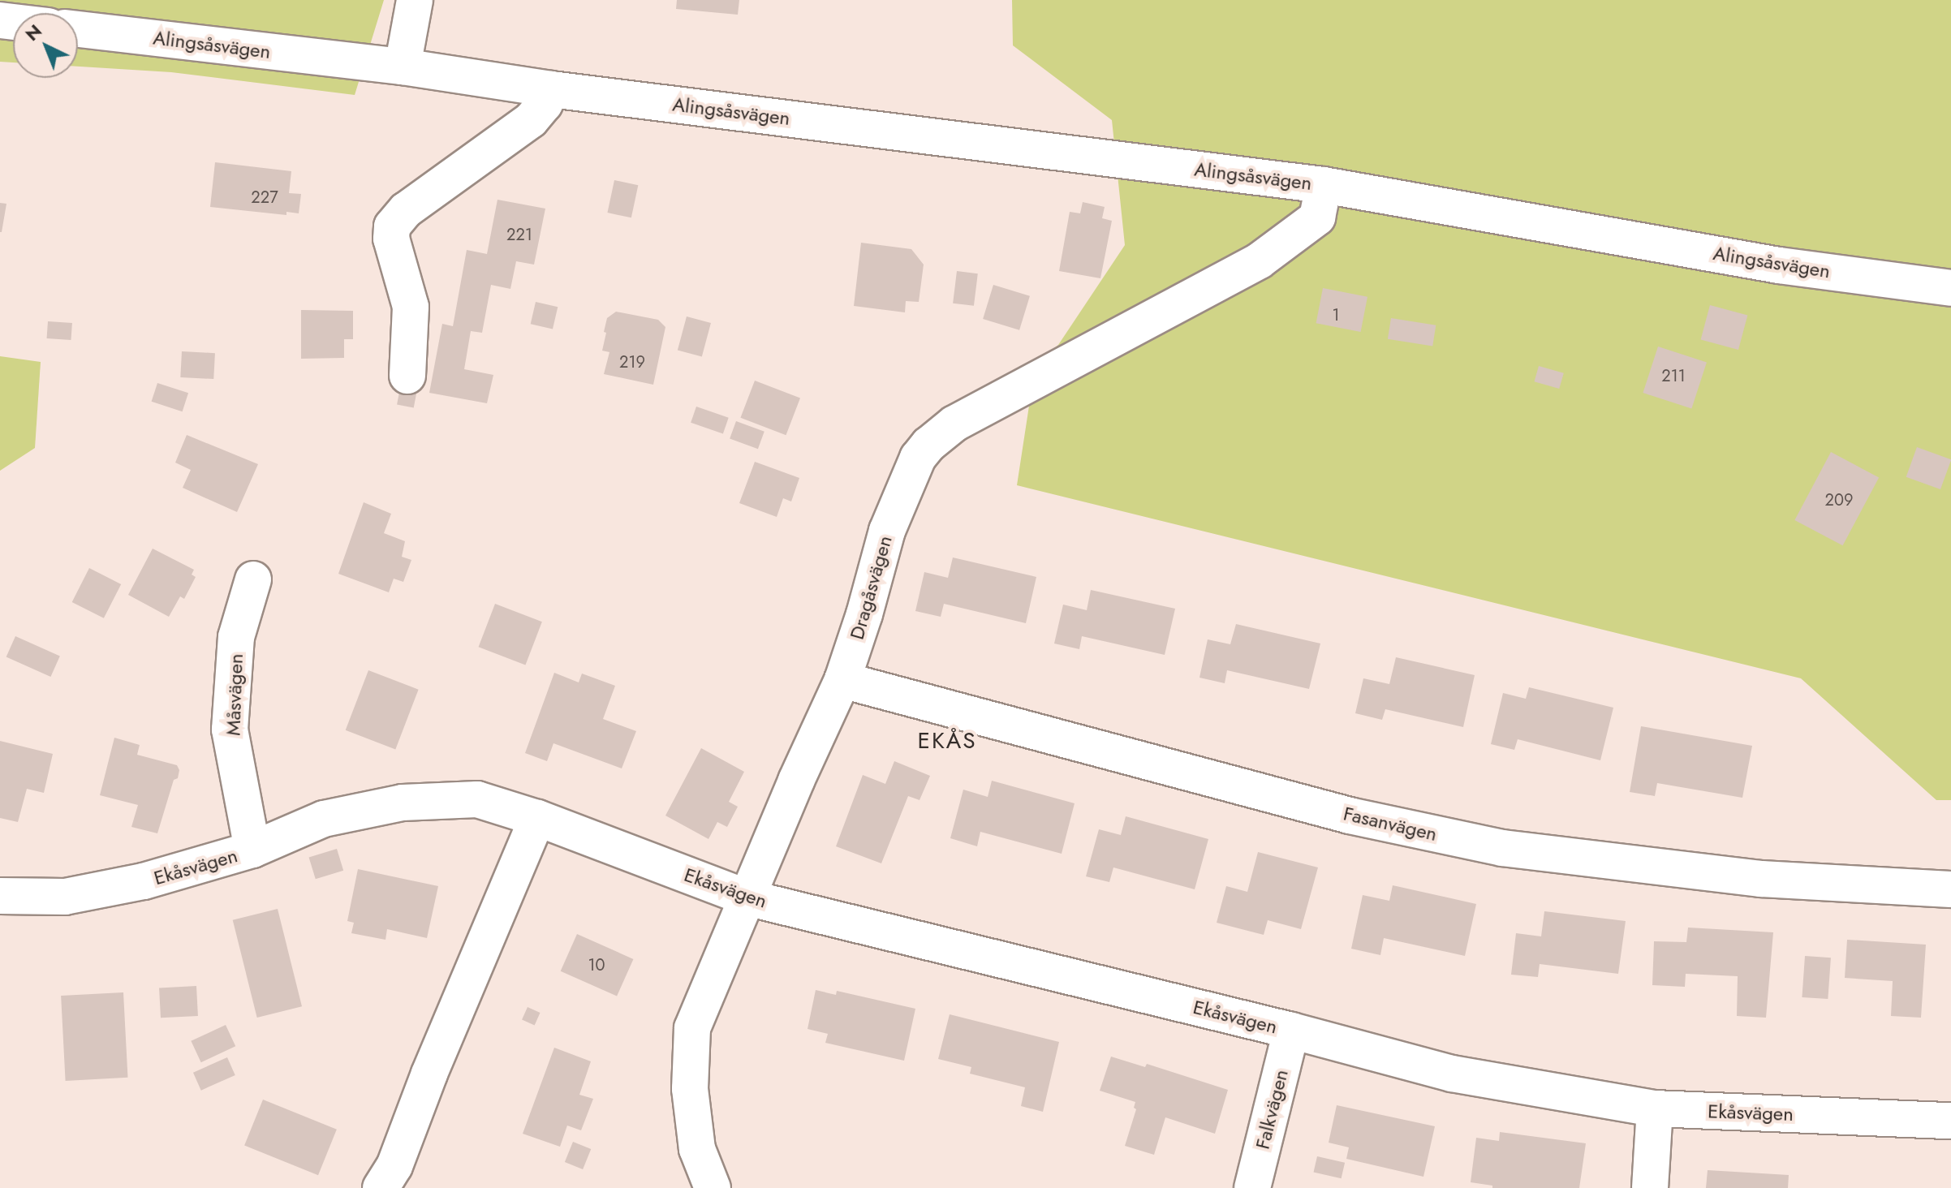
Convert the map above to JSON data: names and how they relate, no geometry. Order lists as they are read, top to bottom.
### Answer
{
  "streets": {
    "street": [
      "Alingsåsvägen",
      "Dragåsvägen",
      "Måsvägen",
      "Fasanvägen",
      "Ekåsvägen",
      "Falkvägen"
    ]
  },
  "crossings": [
    ["Alingsåsvägen", "Dragåsvägen"],
    ["Dragåsvägen", "Fasanvägen"],
    ["Dragåsvägen", "Ekåsvägen"],
    ["Måsvägen", "Ekåsvägen"],
    ["Ekåsvägen", "Falkvägen"]
  ],
  "districts": ["EKÅS"],
  "house_numbers": [
    "227",
    "221",
    "1",
    "219",
    "211",
    "209",
    "10"
  ],
  "north": "top left"
}
